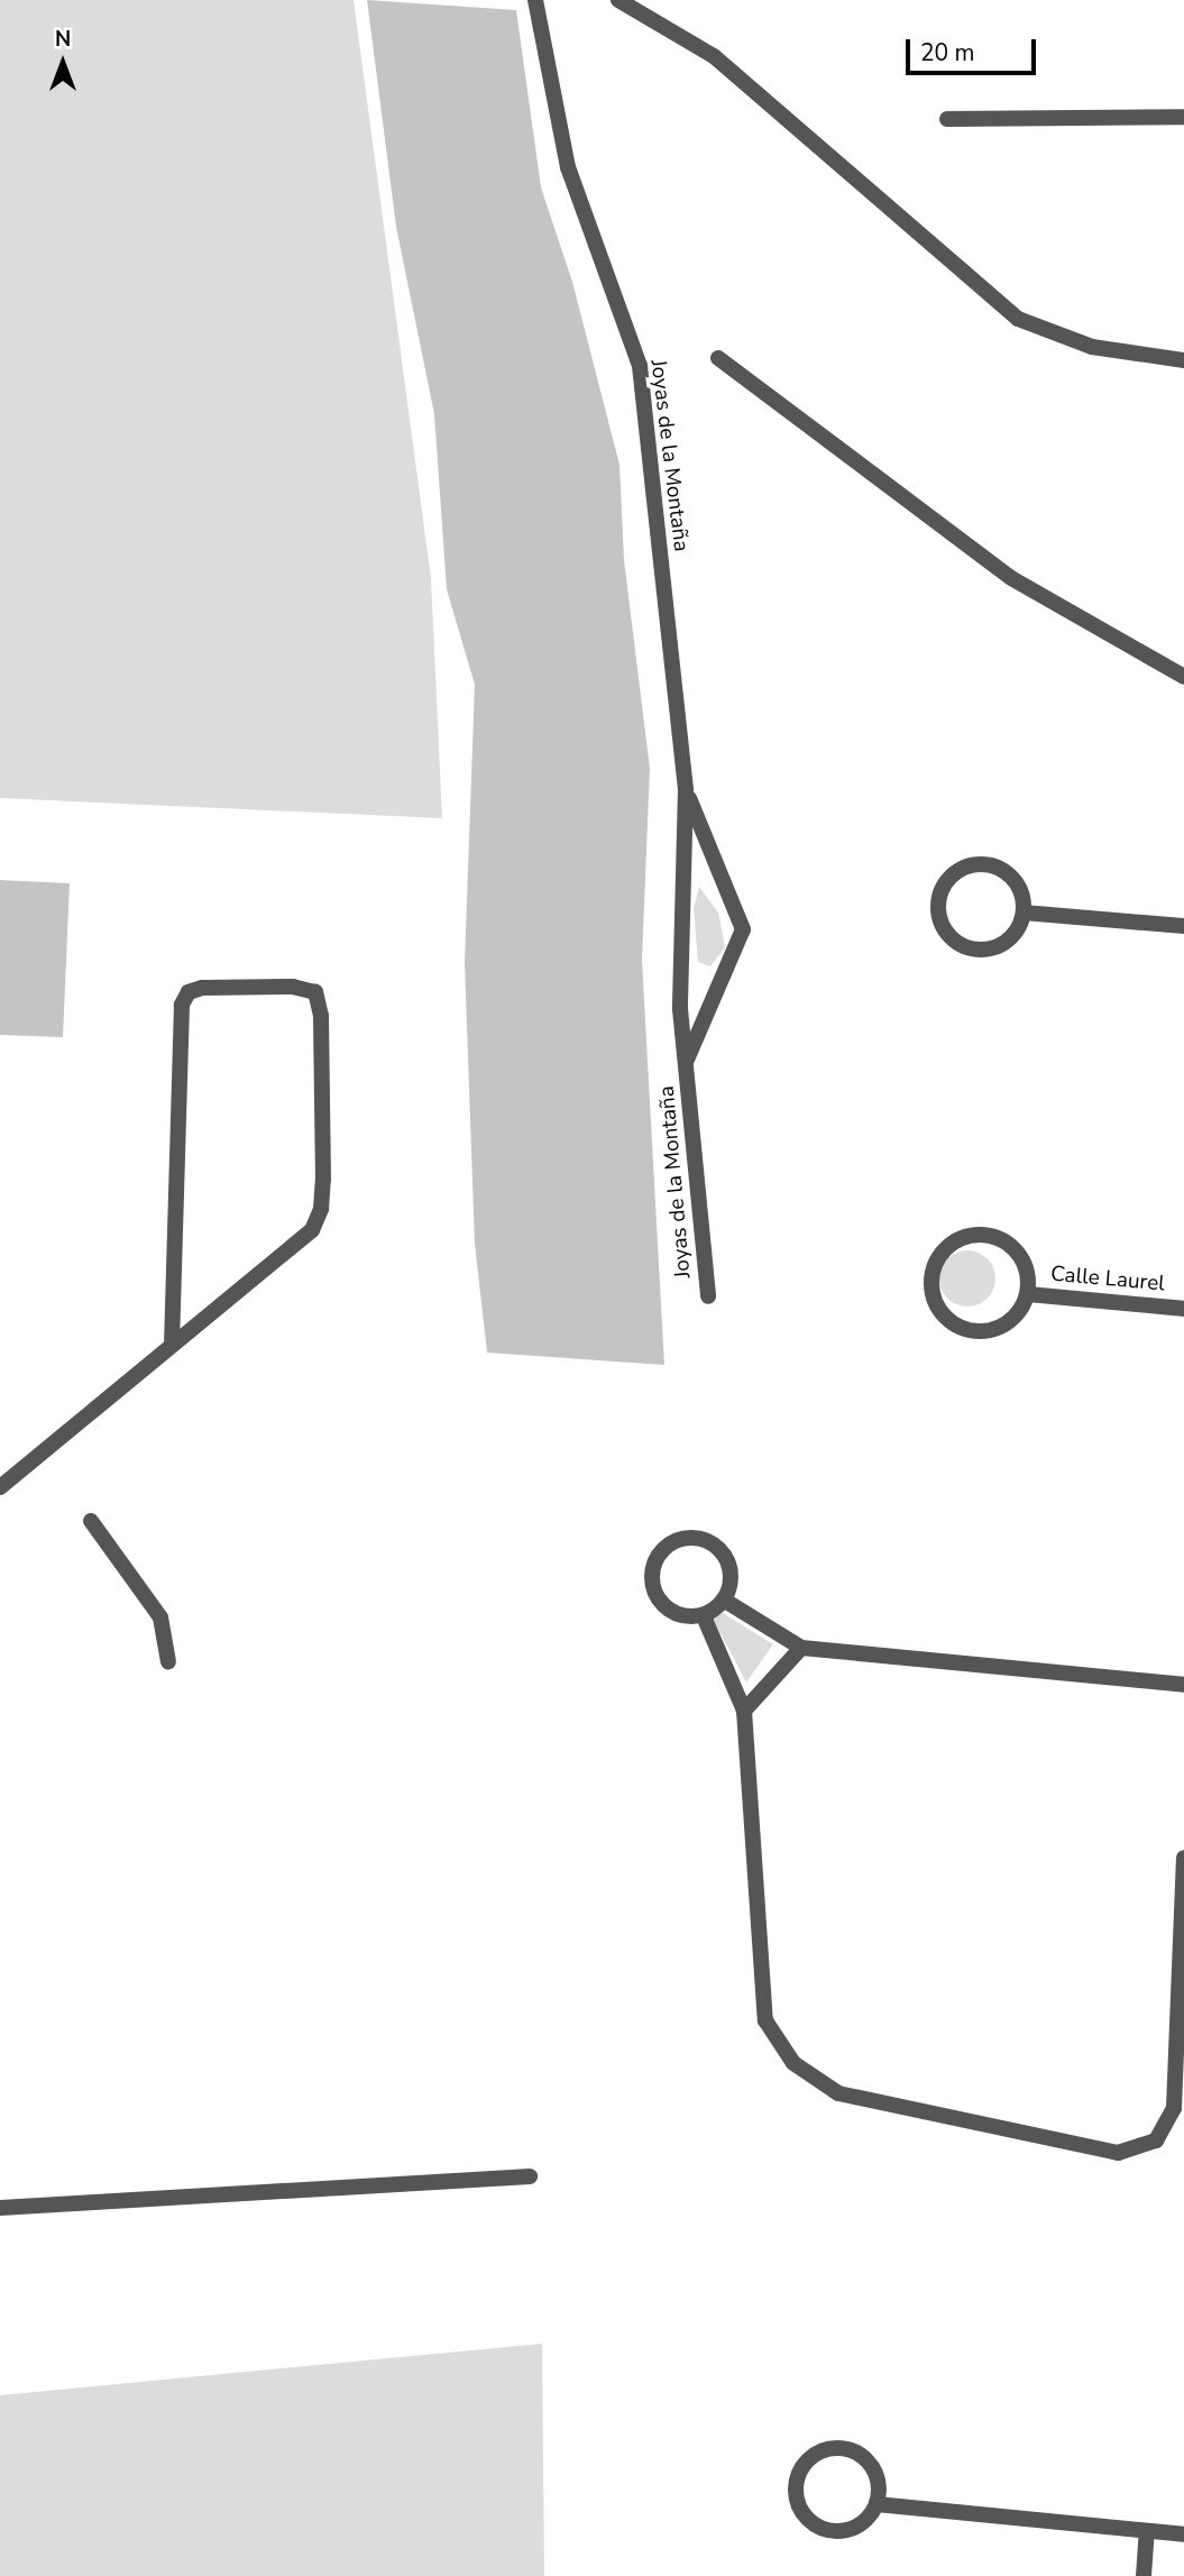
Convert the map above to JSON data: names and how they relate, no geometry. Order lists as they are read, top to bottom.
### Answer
{
  "streets": {
    "street": ["Joyas de la Montaña", "Calle Laurel"]
  },
  "scale_bar": "20 m",
  "north": "top"
}
